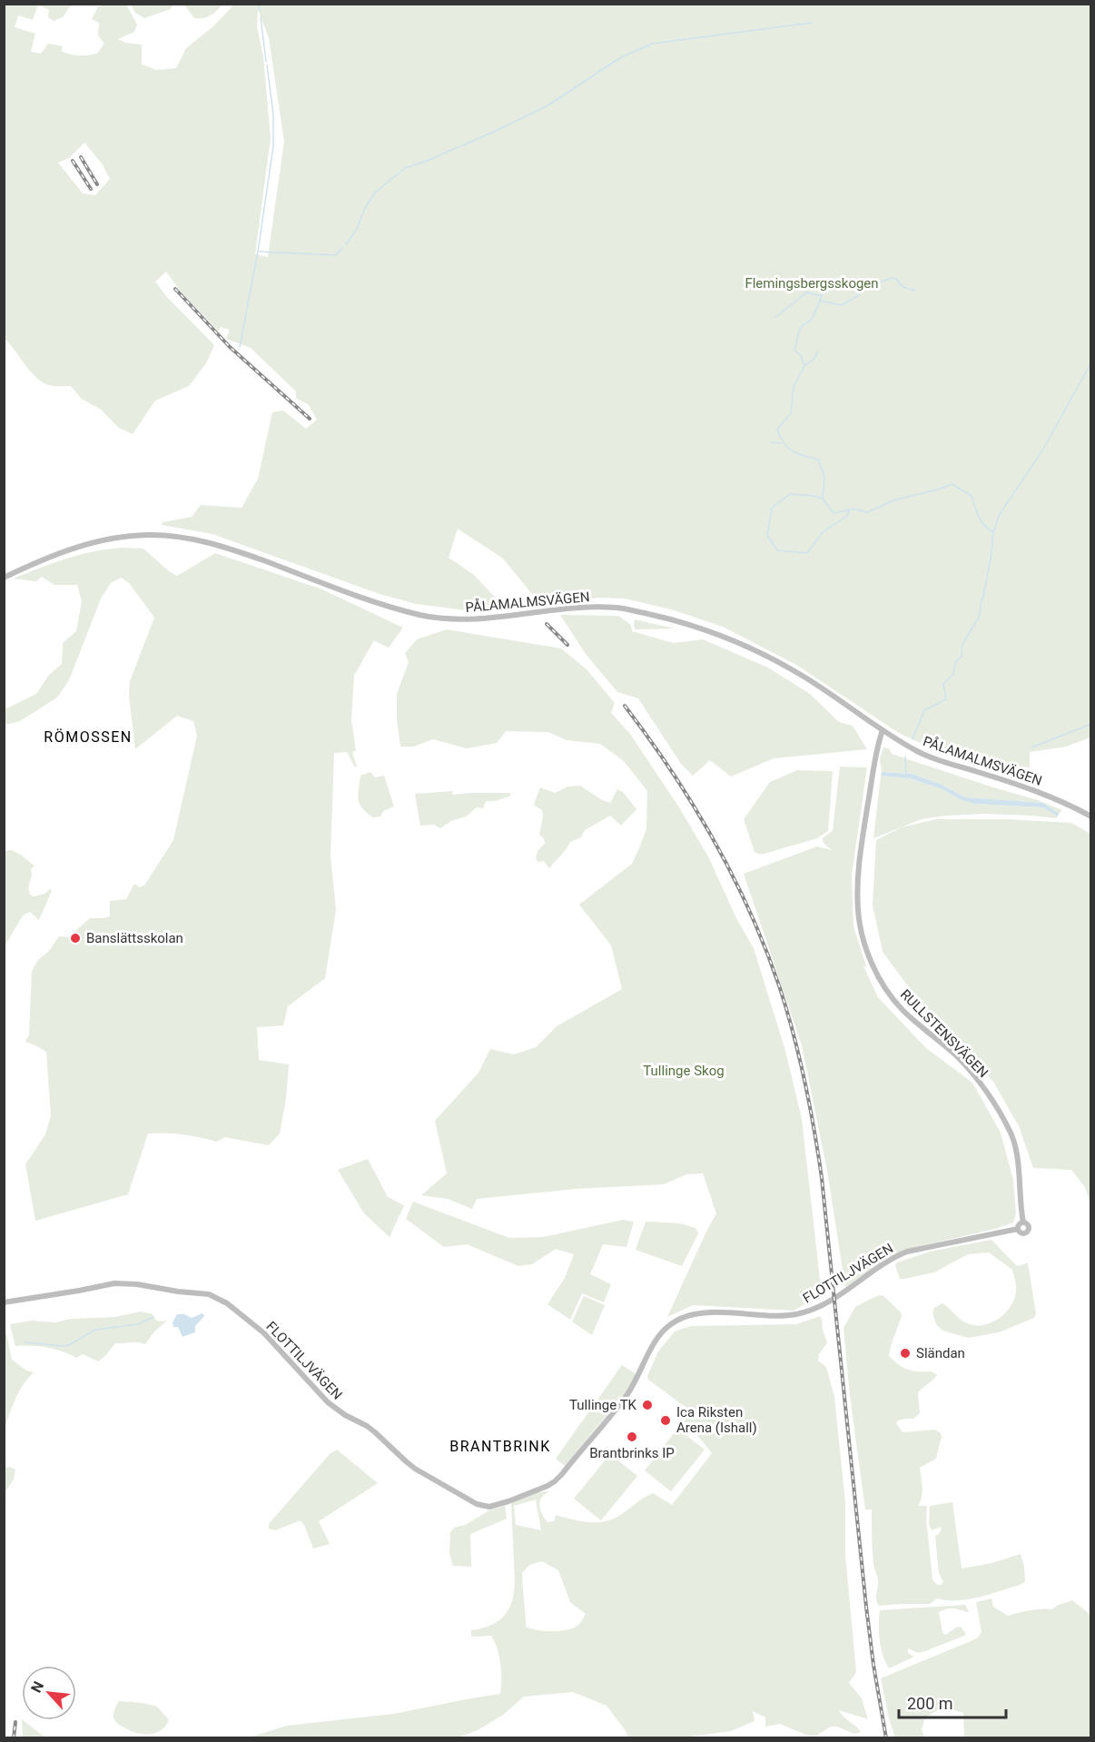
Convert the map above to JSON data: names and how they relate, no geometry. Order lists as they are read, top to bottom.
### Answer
{
  "streets": {
    "street": ["PÅLAMALMSVÄGEN", "RULLSTENSVÄGEN", "FLOTTILJVÄGEN"]
  },
  "crossings": [
    ["PÅLAMALMSVÄGEN", "RULLSTENSVÄGEN"],
    ["RULLSTENSVÄGEN", "FLOTTILJVÄGEN"]
  ],
  "districts": ["RÖMOSSEN", "BRANTBRINK"],
  "parks": ["Flemingsbergsskogen", "Tullinge Skog"],
  "places": [
    "Banslättsskolan",
    "Sländan",
    "Tullinge TK",
    "Ica Riksten Arena (Ishall)",
    "Brantbrinks IP"
  ],
  "scale_bar": "200 m",
  "north": "top left"
}
